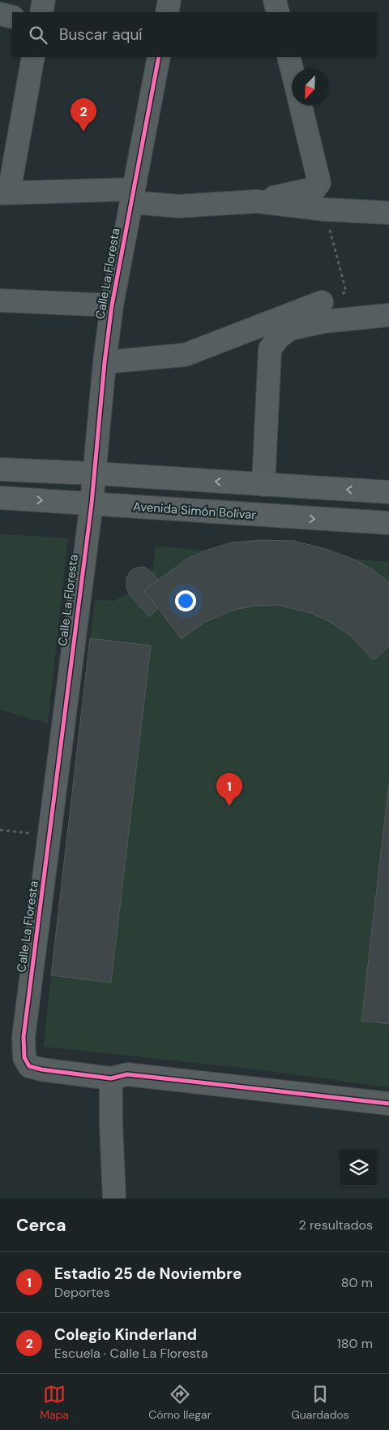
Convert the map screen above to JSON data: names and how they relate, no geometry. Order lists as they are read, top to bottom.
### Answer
{
  "streets": {
    "main road": ["Avenida Simón Bolívar"],
    "street": ["Calle La Floresta"]
  },
  "crossings": [
    ["Calle La Floresta", "Avenida Simón Bolívar"]
  ],
  "north": "bottom left",
  "page": {
    "search": "Buscar aquí",
    "pins": ["2", "1"],
    "heading": ["Cerca", "2 resultados"],
    "list": [
      {
        "mark": "1",
        "name": "Estadio 25 de Noviembre",
        "note": "Deportes",
        "value": "80 m"
      },
      {
        "mark": "2",
        "name": "Colegio Kinderland",
        "note": "Escuela · Calle La Floresta",
        "value": "180 m"
      }
    ],
    "nav": ["Mapa", "Cómo llegar", "Guardados"]
  }
}
